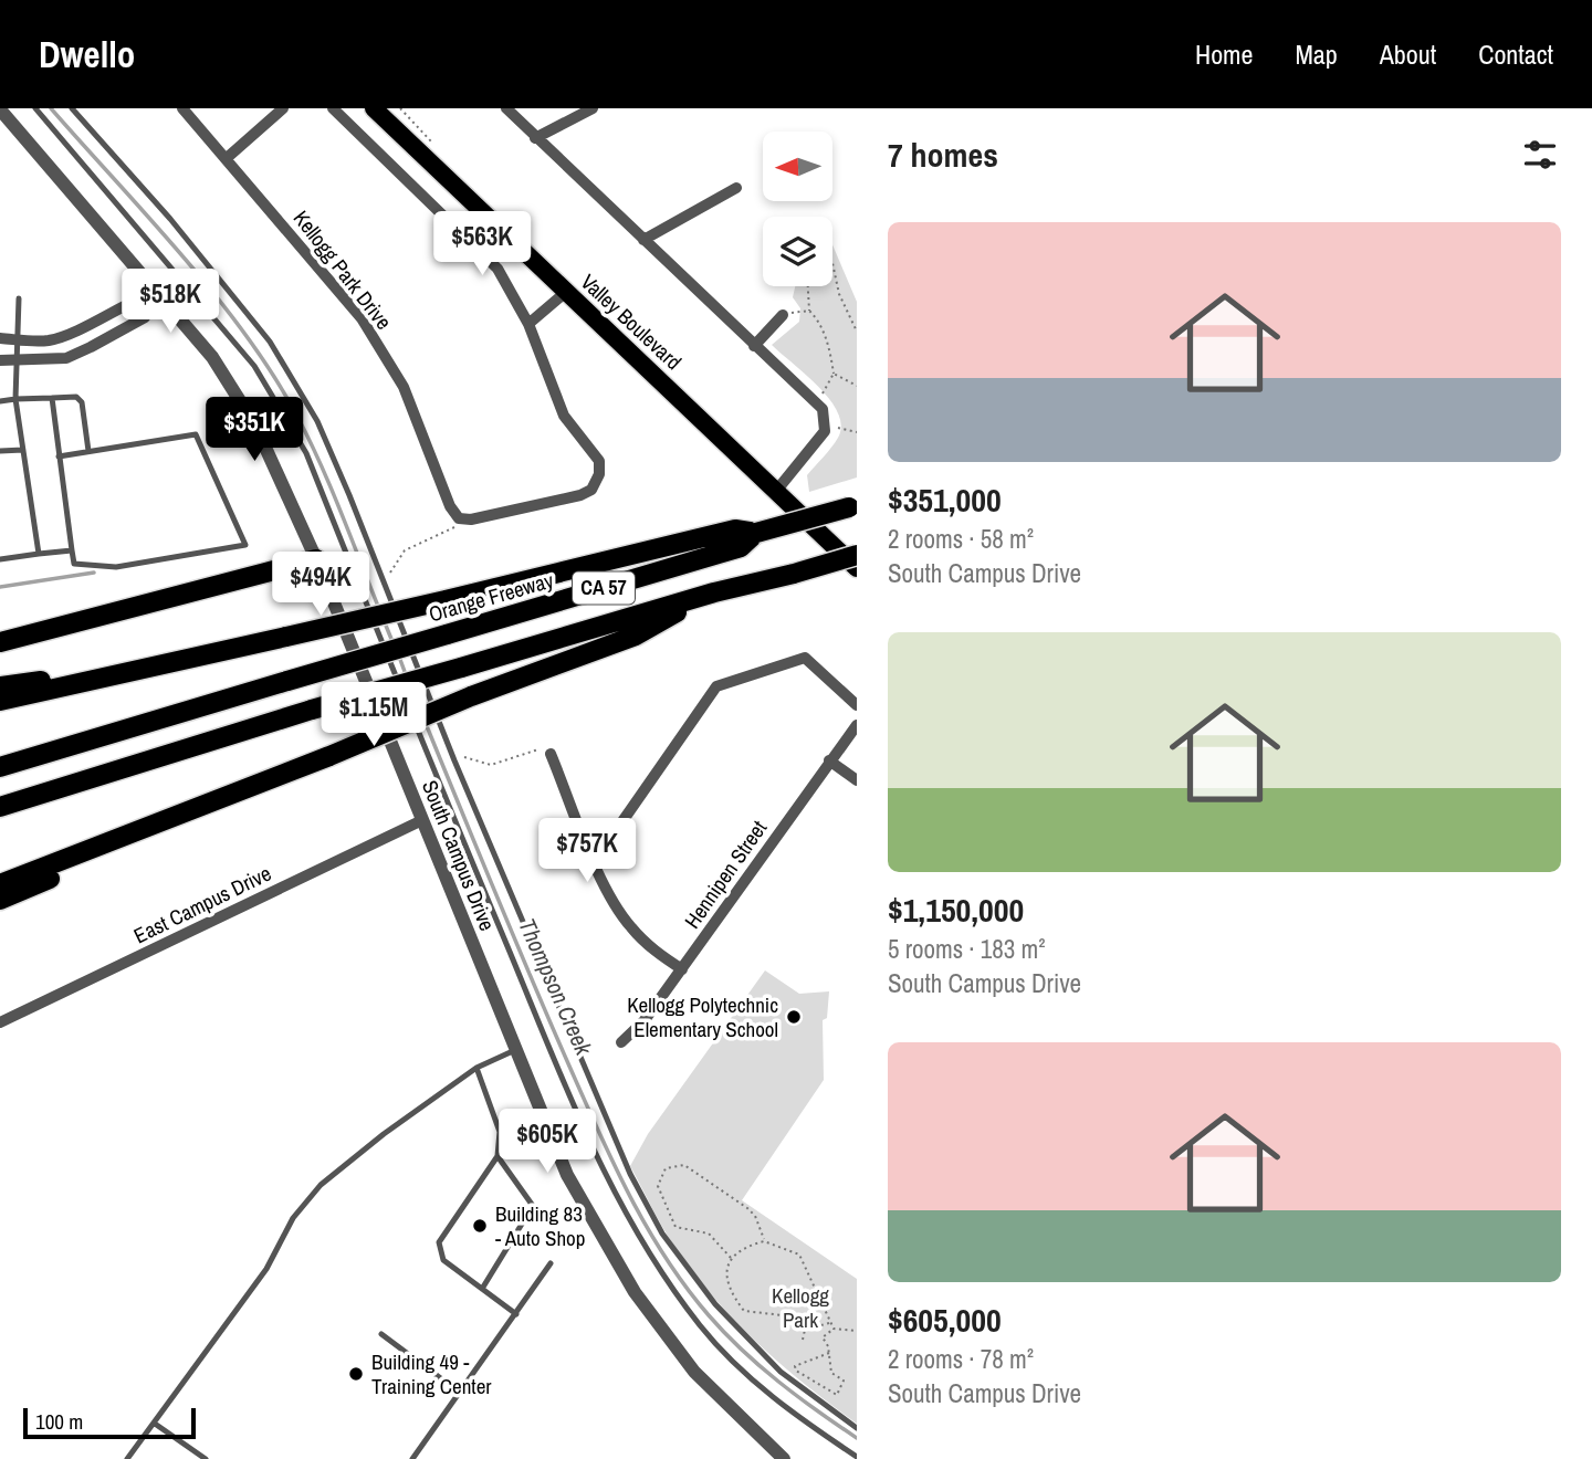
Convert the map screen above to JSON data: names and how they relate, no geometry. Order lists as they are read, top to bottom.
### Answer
{
  "streets": {
    "highway": ["CA 57", "Orange Freeway"],
    "main road": ["Valley Boulevard"],
    "street": [
      "Kellogg Park Drive",
      "South Campus Drive",
      "Hennipen Street",
      "East Campus Drive"
    ]
  },
  "crossings": [
    ["South Campus Drive", "East Campus Drive"]
  ],
  "water": ["Thompson Creek"],
  "parks": ["Kellogg Park"],
  "places": ["Kellogg Polytechnic Elementary School", "Building 83 - Auto Shop", "Building 49 - Training Center"],
  "scale_bar": "100 m",
  "north": "left",
  "page": {
    "header": "Dwello",
    "nav": [
      "Home",
      "Map",
      "About",
      "Contact"
    ],
    "heading": "7 homes",
    "list": [
      {
        "name": "$351,000",
        "note": "2 rooms · 58 m² · South Campus Drive"
      },
      {
        "name": "$1,150,000",
        "note": "5 rooms · 183 m² · South Campus Drive"
      },
      {
        "name": "$605,000",
        "note": "2 rooms · 78 m² · South Campus Drive"
      }
    ],
    "price": [
      "$563K",
      "$518K",
      "$351K",
      "$494K",
      "$1.15M",
      "$757K",
      "$605K"
    ],
    "scale": "100 m"
  }
}
